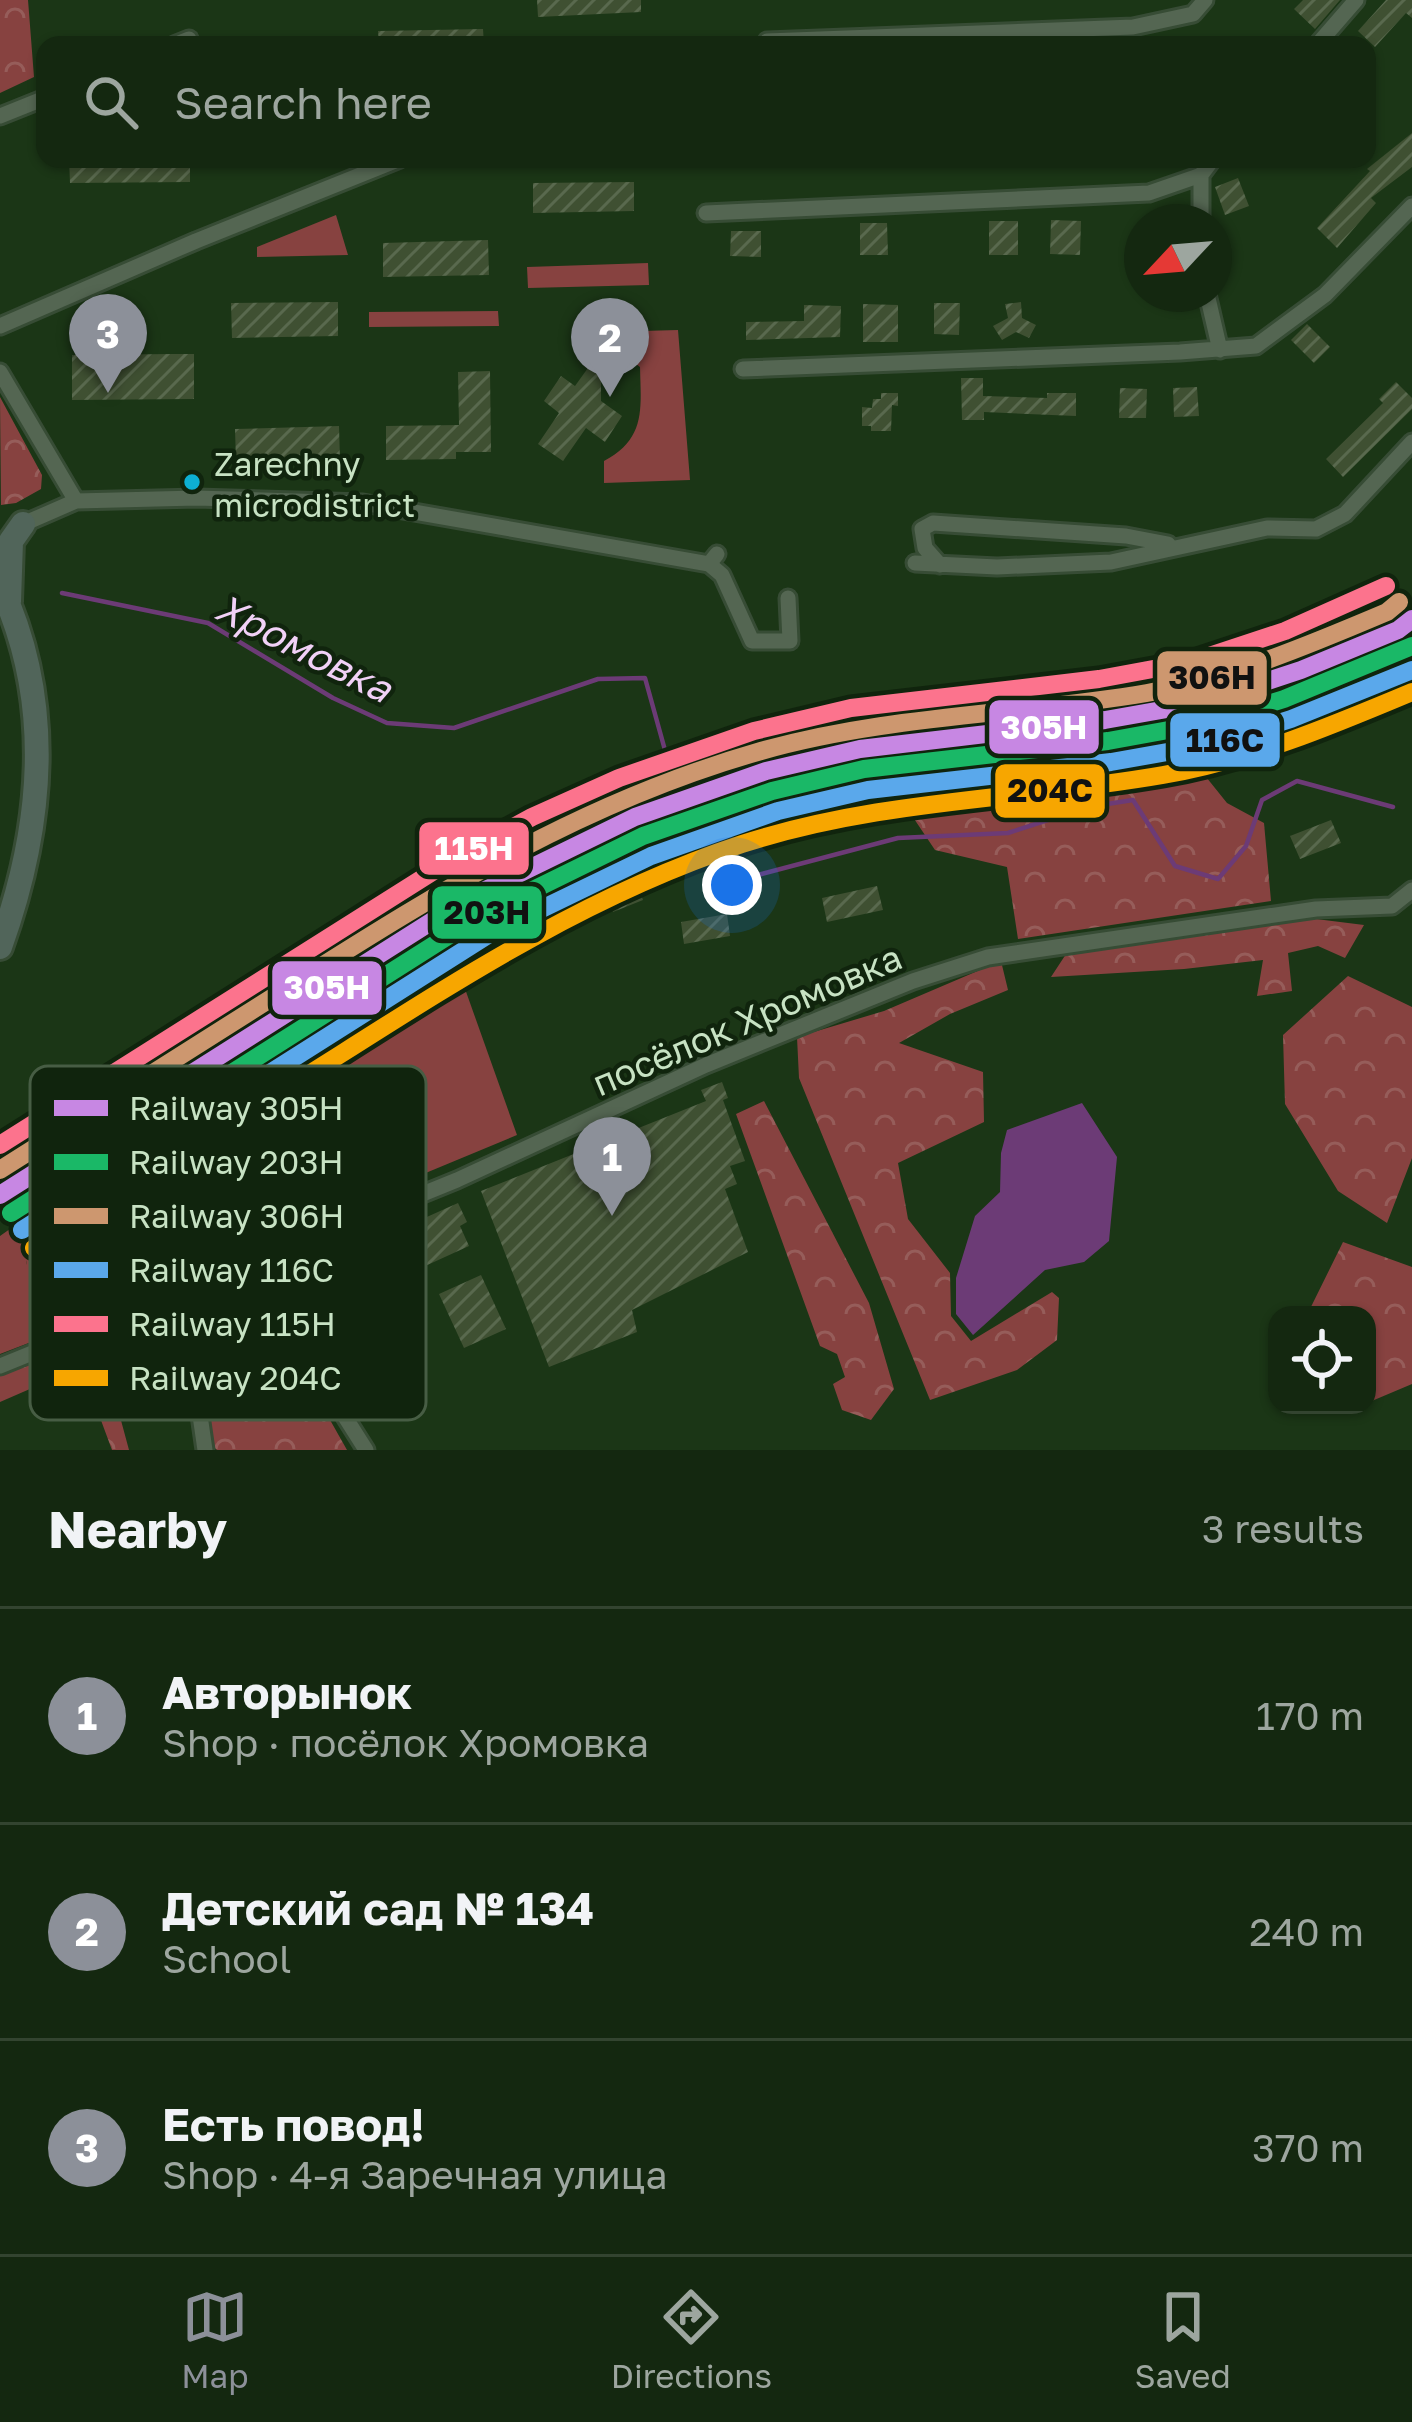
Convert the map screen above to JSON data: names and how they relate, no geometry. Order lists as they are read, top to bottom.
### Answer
{
  "streets": {
    "street": ["посёлок Хромовка"]
  },
  "water": ["Хромовка"],
  "places": ["Zarechny microdistrict"],
  "lines": [
    "rail line 115Н",
    "rail line 306Н",
    "rail line 305Н",
    "rail line 203Н",
    "rail line 116С",
    "rail line 204С"
  ],
  "legend": [
    "Railway 305Н",
    "Railway 203Н",
    "Railway 306Н",
    "Railway 116С",
    "Railway 115Н",
    "Railway 204С"
  ],
  "north": "bottom left",
  "page": {
    "search": "Search here",
    "pins": ["3", "2", "1"],
    "heading": ["Nearby", "3 results"],
    "list": [
      {
        "mark": "1",
        "name": "Авторынок",
        "note": "Shop · посёлок Хромовка",
        "value": "170 m"
      },
      {
        "mark": "2",
        "name": "Детский сад № 134",
        "note": "School",
        "value": "240 m"
      },
      {
        "mark": "3",
        "name": "Есть повод!",
        "note": "Shop · 4-я Заречная улица",
        "value": "370 m"
      }
    ],
    "nav": ["Map", "Directions", "Saved"]
  }
}
